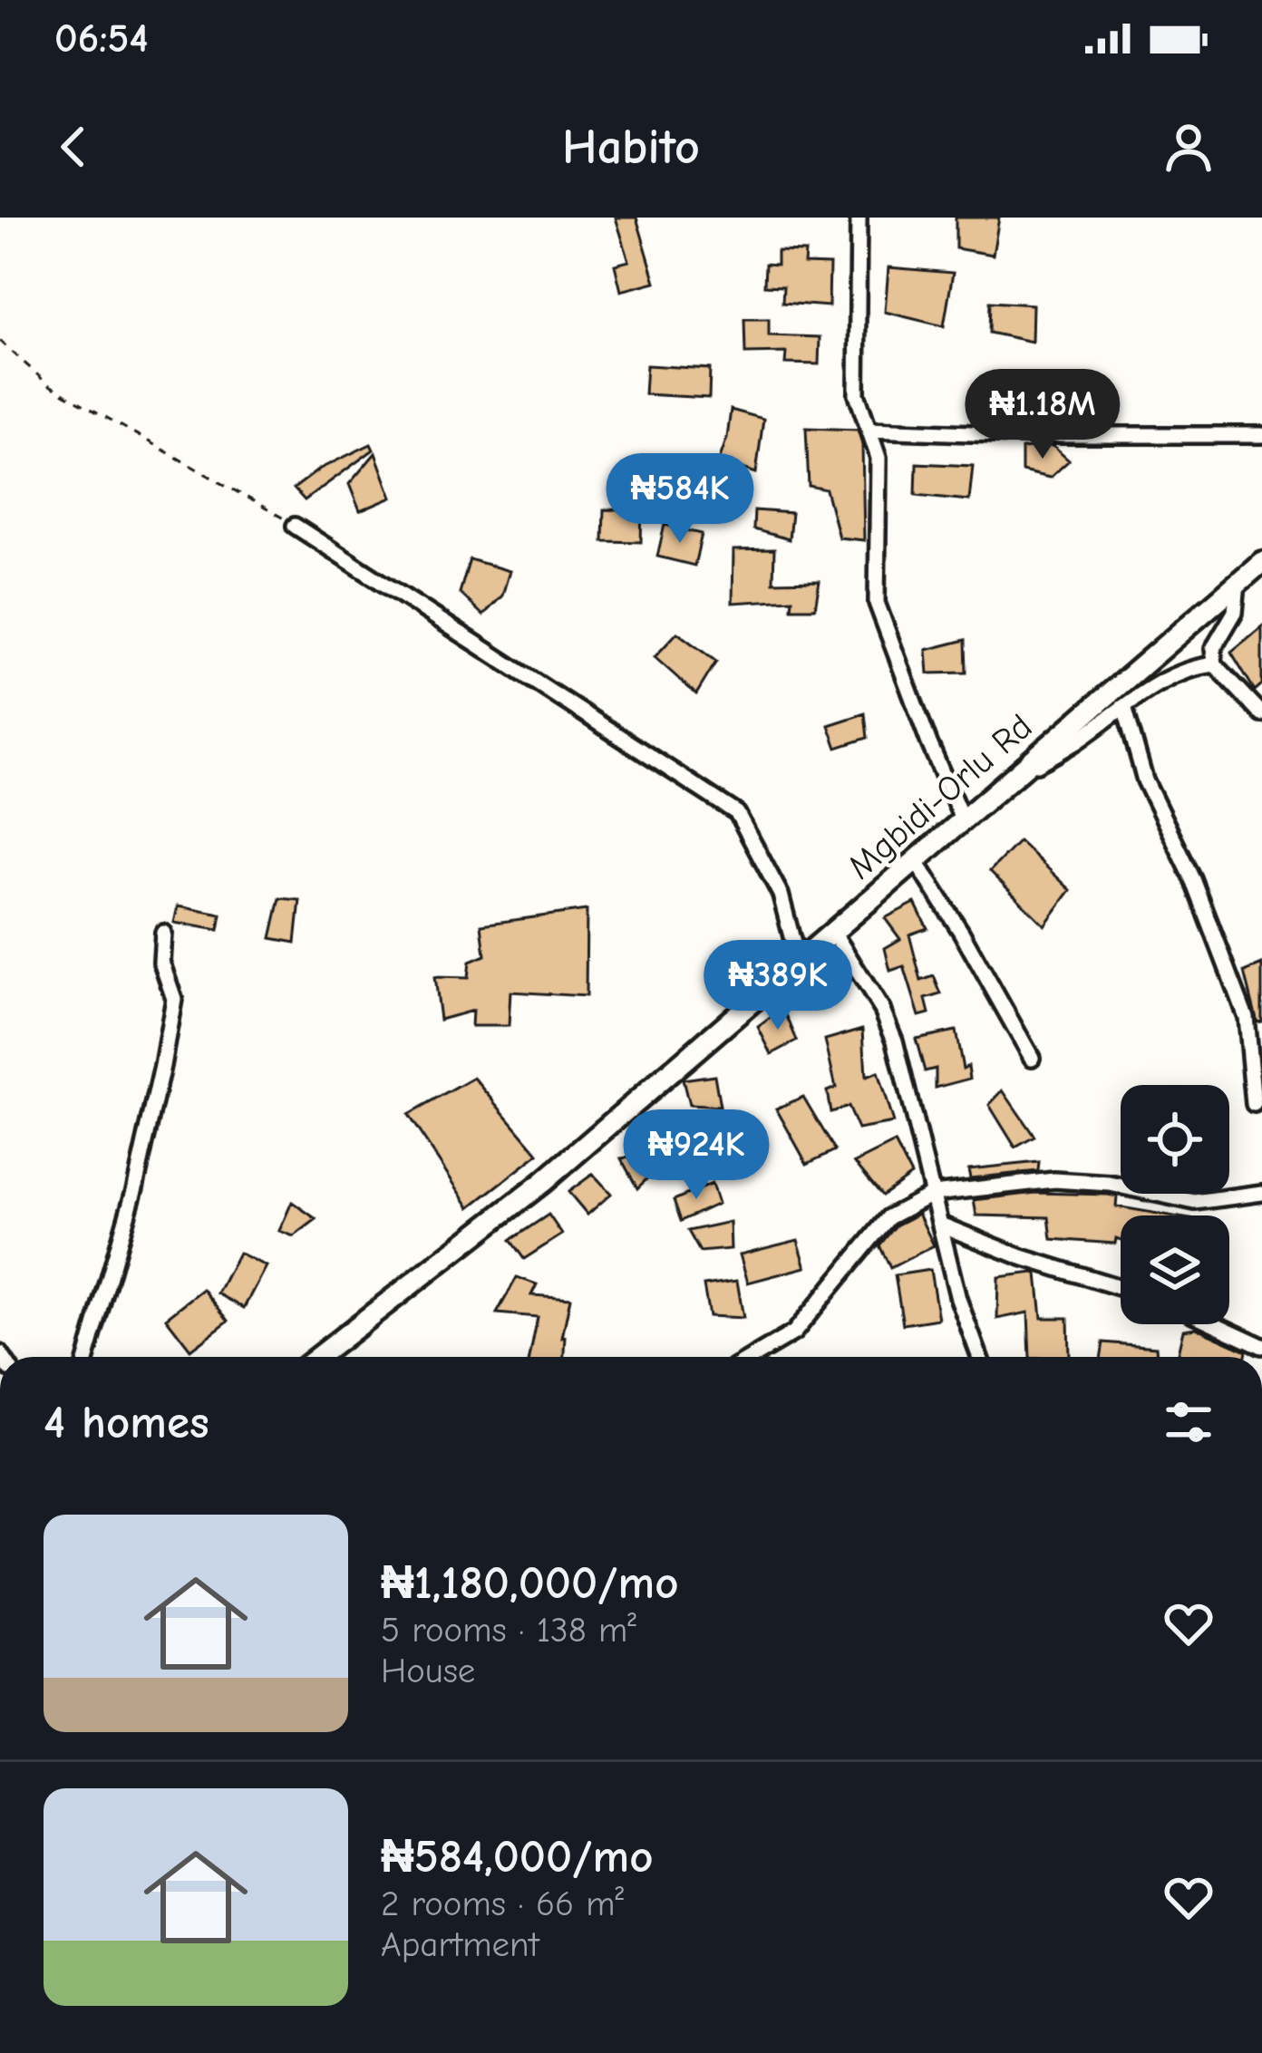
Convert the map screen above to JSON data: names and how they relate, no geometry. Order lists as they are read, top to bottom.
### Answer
{
  "streets": {
    "main road": ["Mgbidi-Orlu Rd"]
  },
  "page": {
    "status": "06:54",
    "header": "Habito",
    "price": [
      "₦1.18M",
      "₦584K",
      "₦389K",
      "₦924K"
    ],
    "heading": "4 homes",
    "list": [
      {
        "name": "₦1,180,000/mo",
        "note": "5 rooms · 138 m² · House"
      },
      {
        "name": "₦584,000/mo",
        "note": "2 rooms · 66 m² · Apartment"
      }
    ]
  }
}
